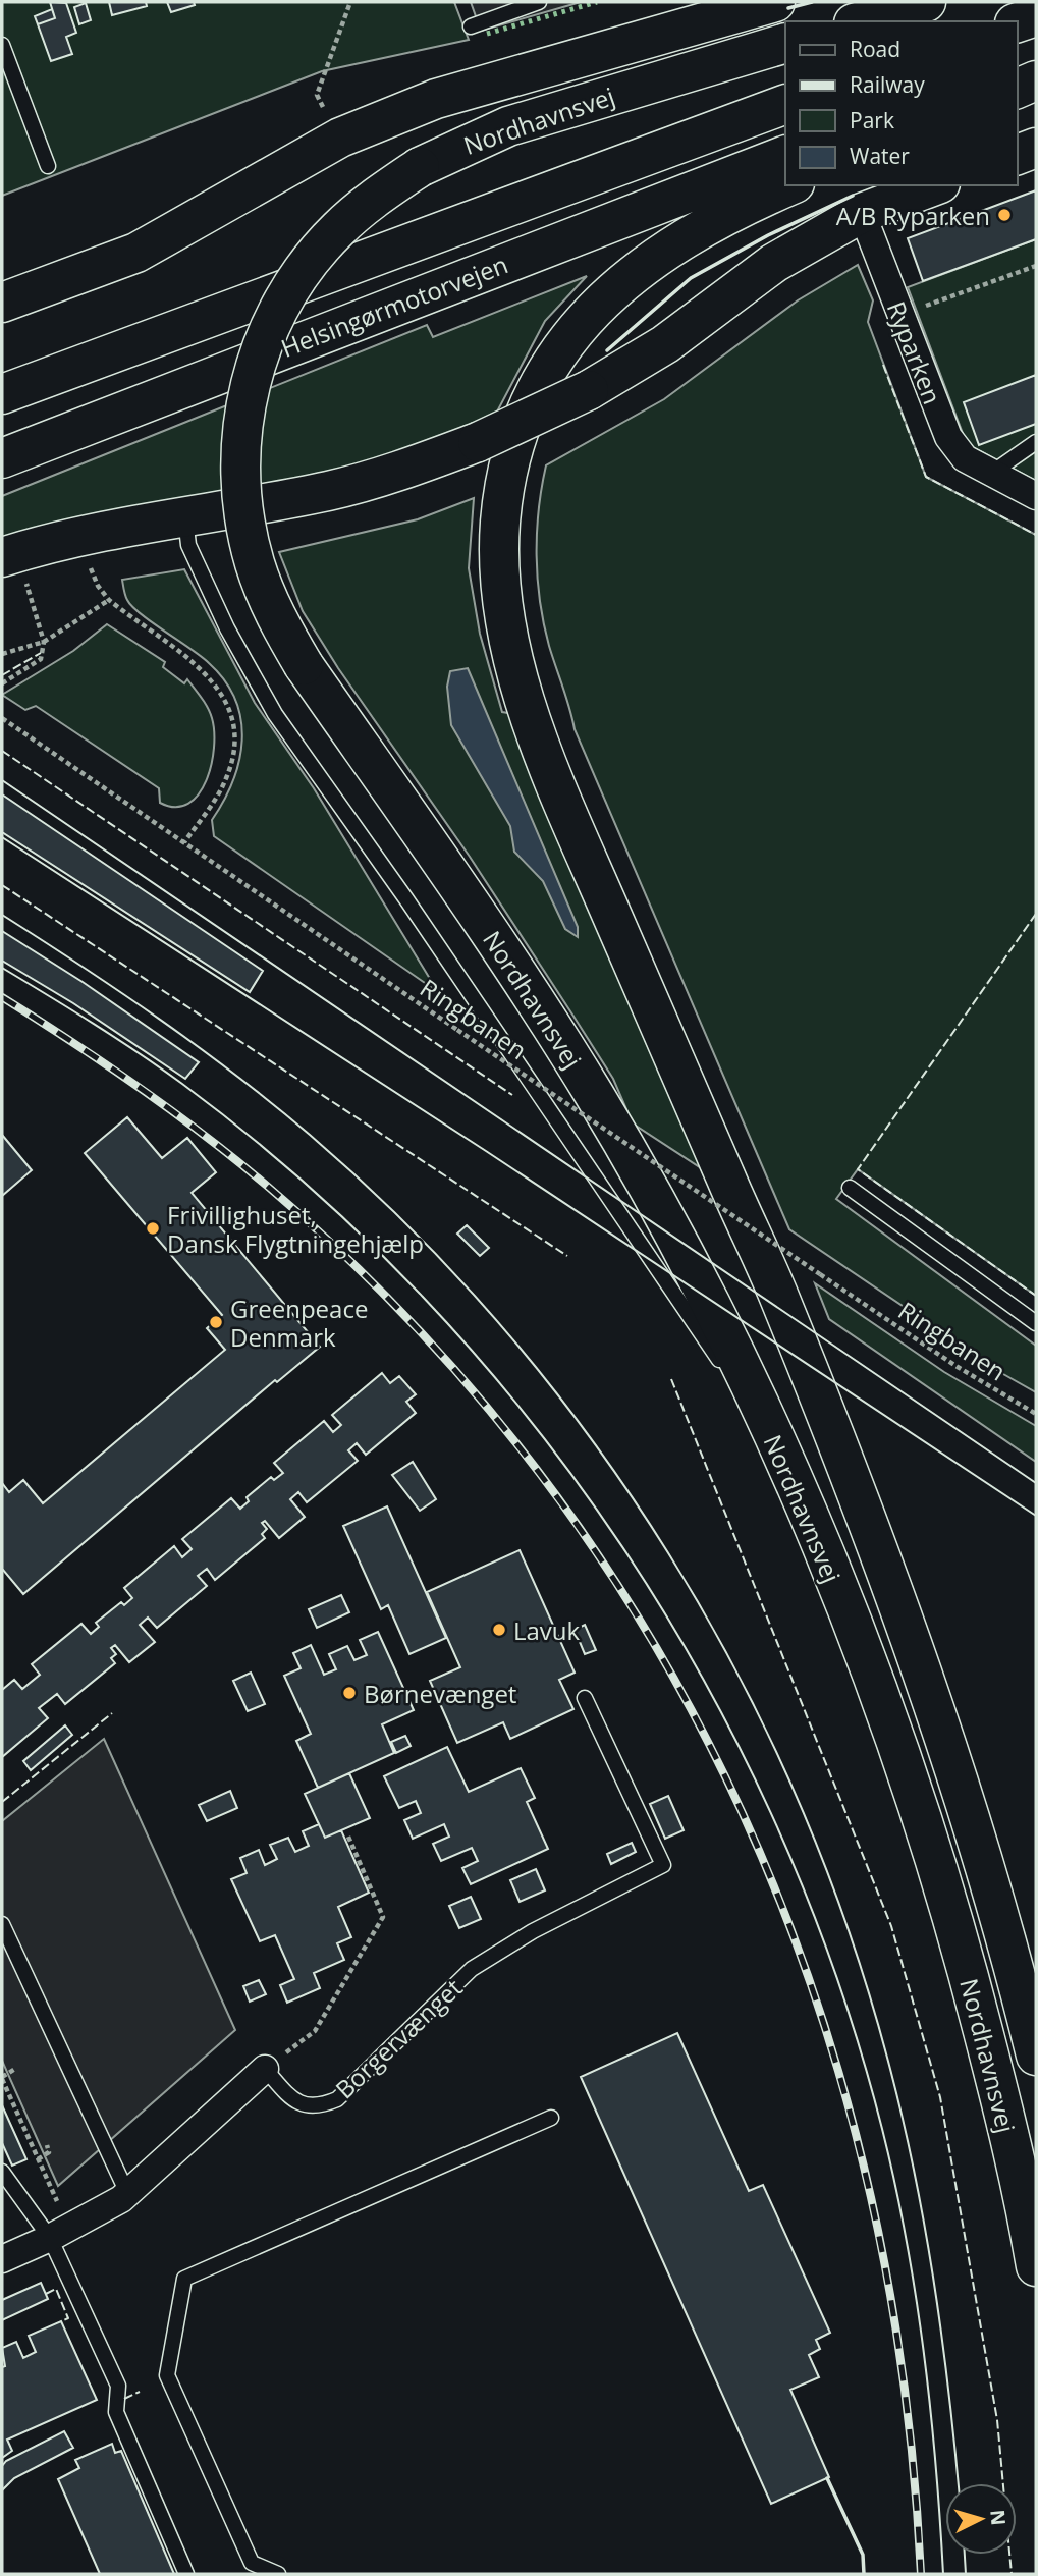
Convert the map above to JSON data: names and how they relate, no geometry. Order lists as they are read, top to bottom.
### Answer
{
  "streets": {
    "main road": ["Nordhavnsvej", "Helsingørmotorvejen"],
    "street": ["Ryparken"],
    "lane": ["Borgervænget"],
    "path": ["Ringbanen"]
  },
  "places": [
    "A/B Ryparken",
    "Frivillighuset, Dansk Flygtningehjælp",
    "Greenpeace Denmark",
    "Lavuk",
    "Børnevænget"
  ],
  "legend": [
    "Road",
    "Railway",
    "Park",
    "Water"
  ],
  "north": "right"
}
